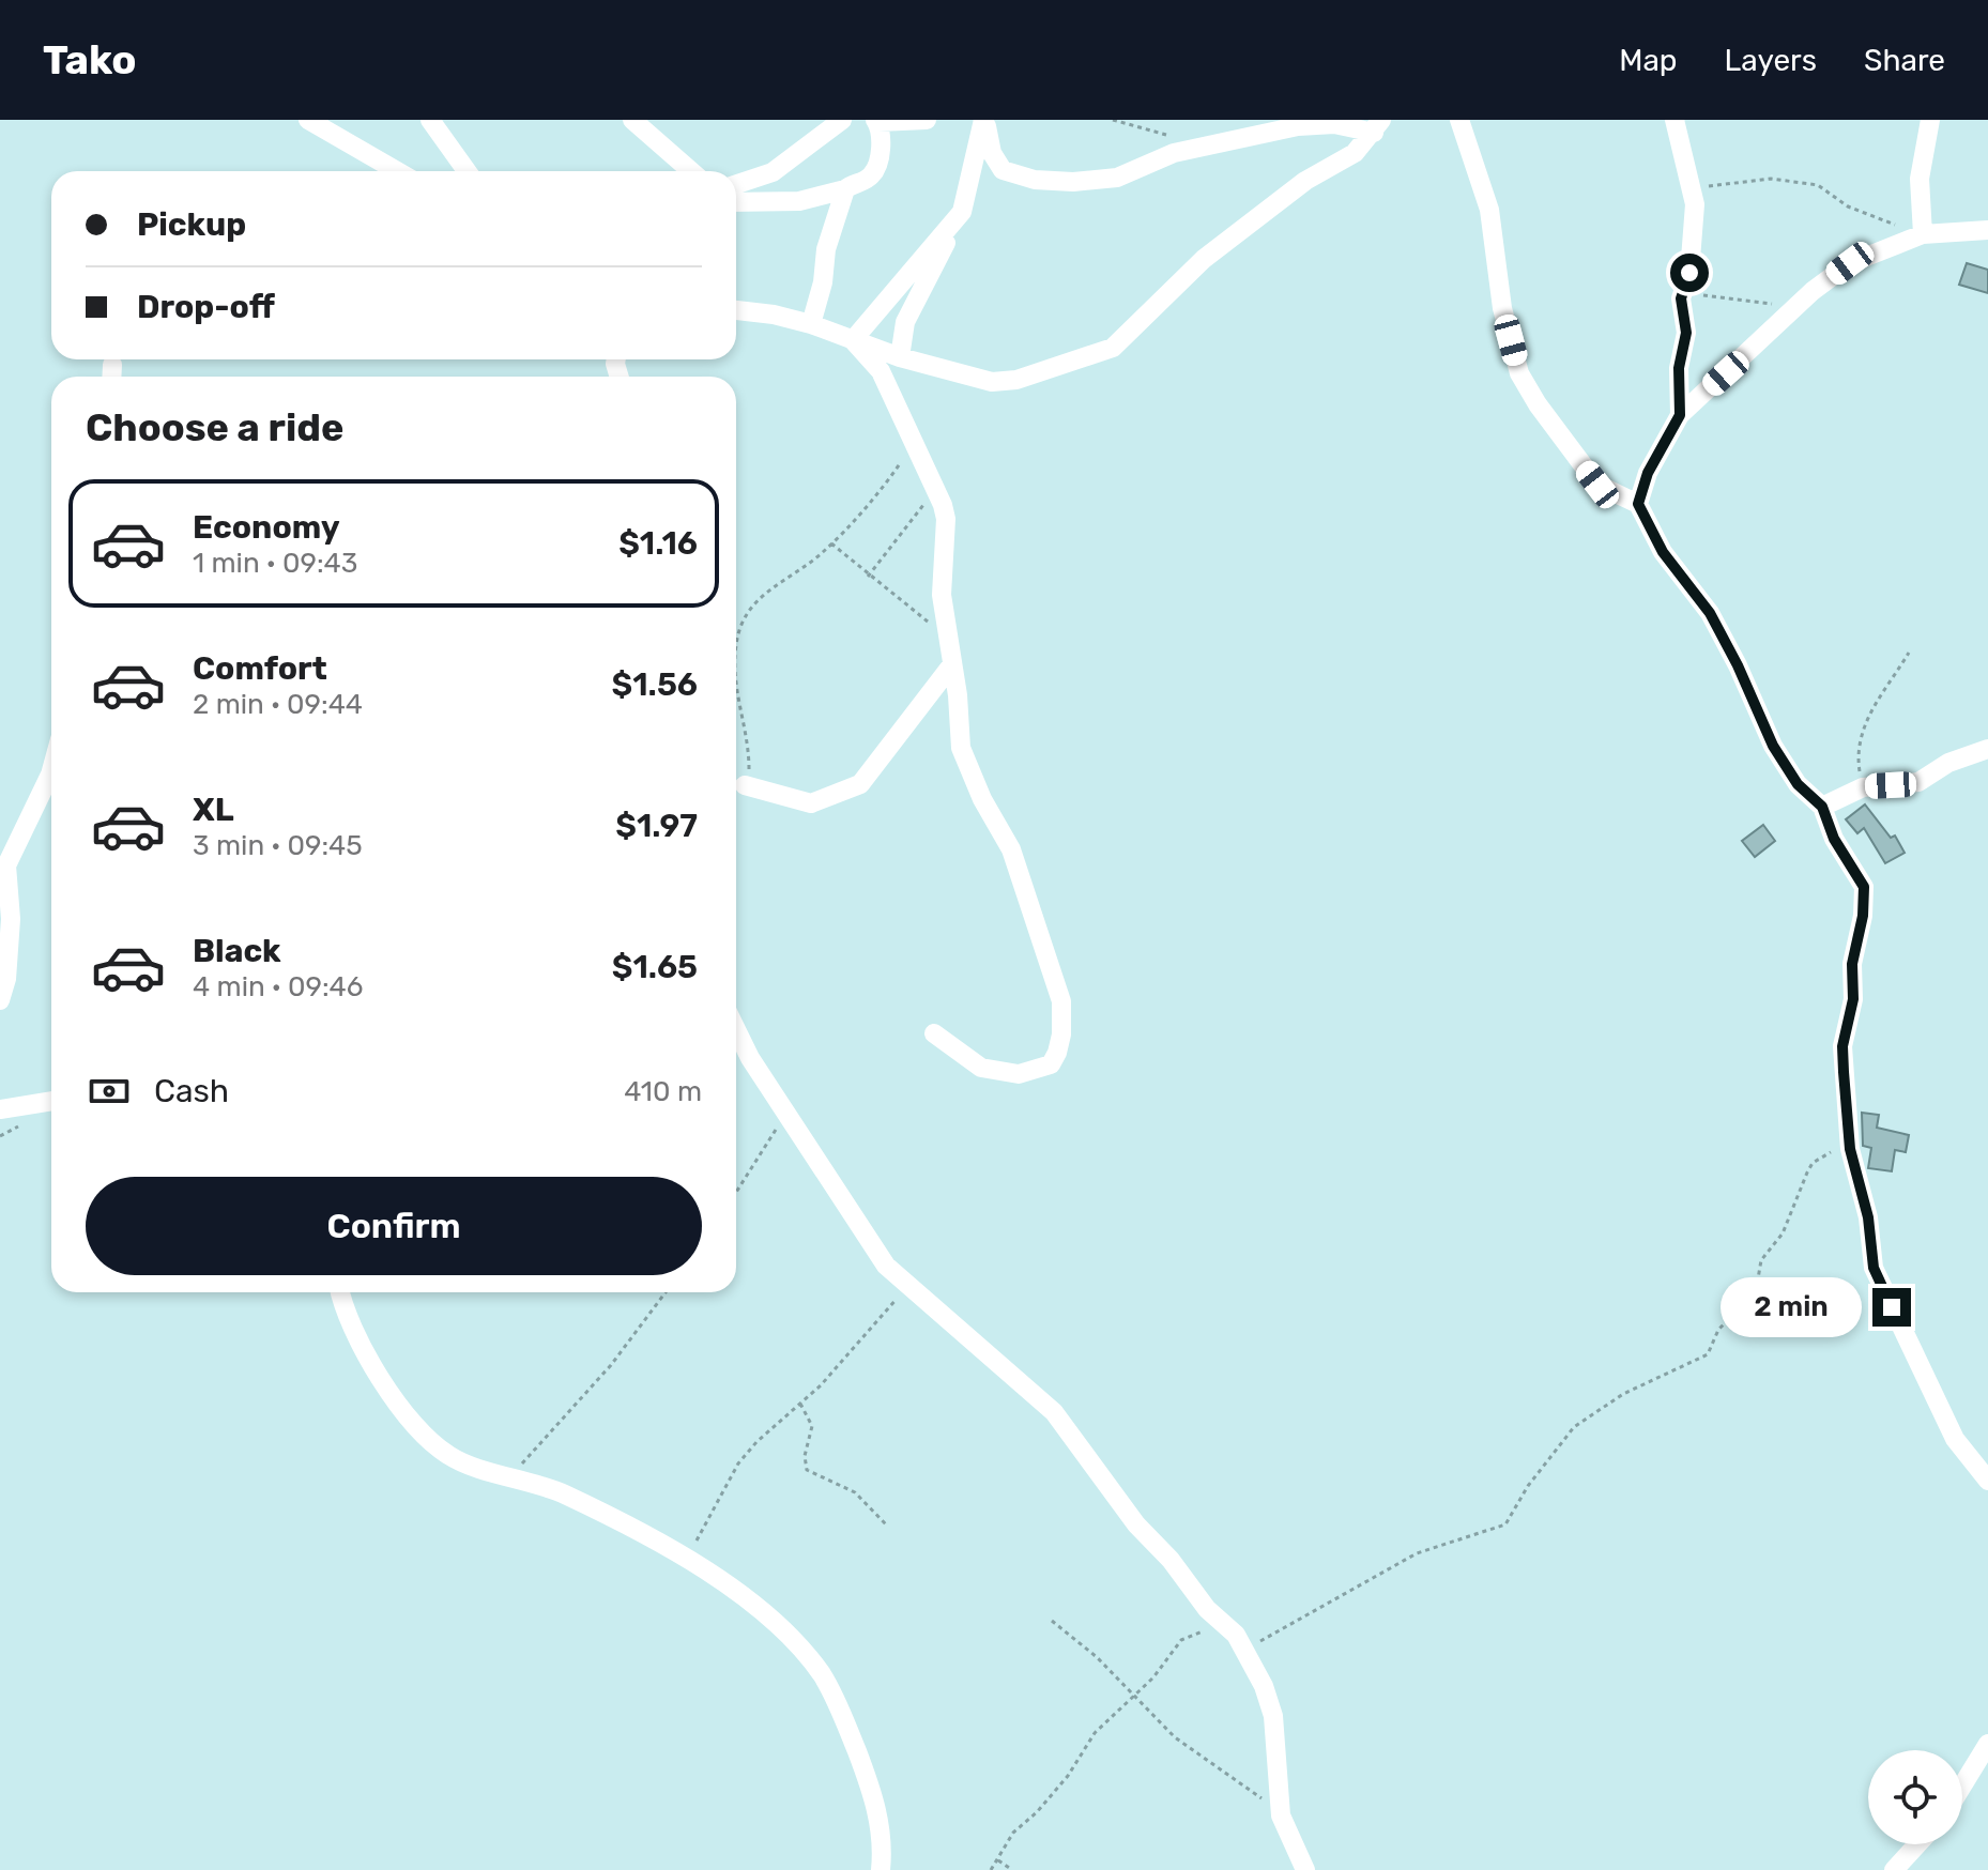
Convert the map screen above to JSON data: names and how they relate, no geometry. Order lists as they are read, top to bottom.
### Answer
{
  "page": {
    "header": "Tako",
    "nav": ["Map", "Layers", "Share"],
    "banner": ["Pickup", "Drop-off"],
    "heading": "Choose a ride",
    "list": [
      {
        "name": "Economy",
        "note": "1 min · 09:43",
        "value": "$1.16"
      },
      {
        "name": "Comfort",
        "note": "2 min · 09:44",
        "value": "$1.56"
      },
      {
        "name": "XL",
        "note": "3 min · 09:45",
        "value": "$1.97"
      },
      {
        "name": "Black",
        "note": "4 min · 09:46",
        "value": "$1.65"
      }
    ],
    "pay": ["Cash", "410 m"],
    "buttons": "Confirm",
    "bubble": "2 min"
  }
}
